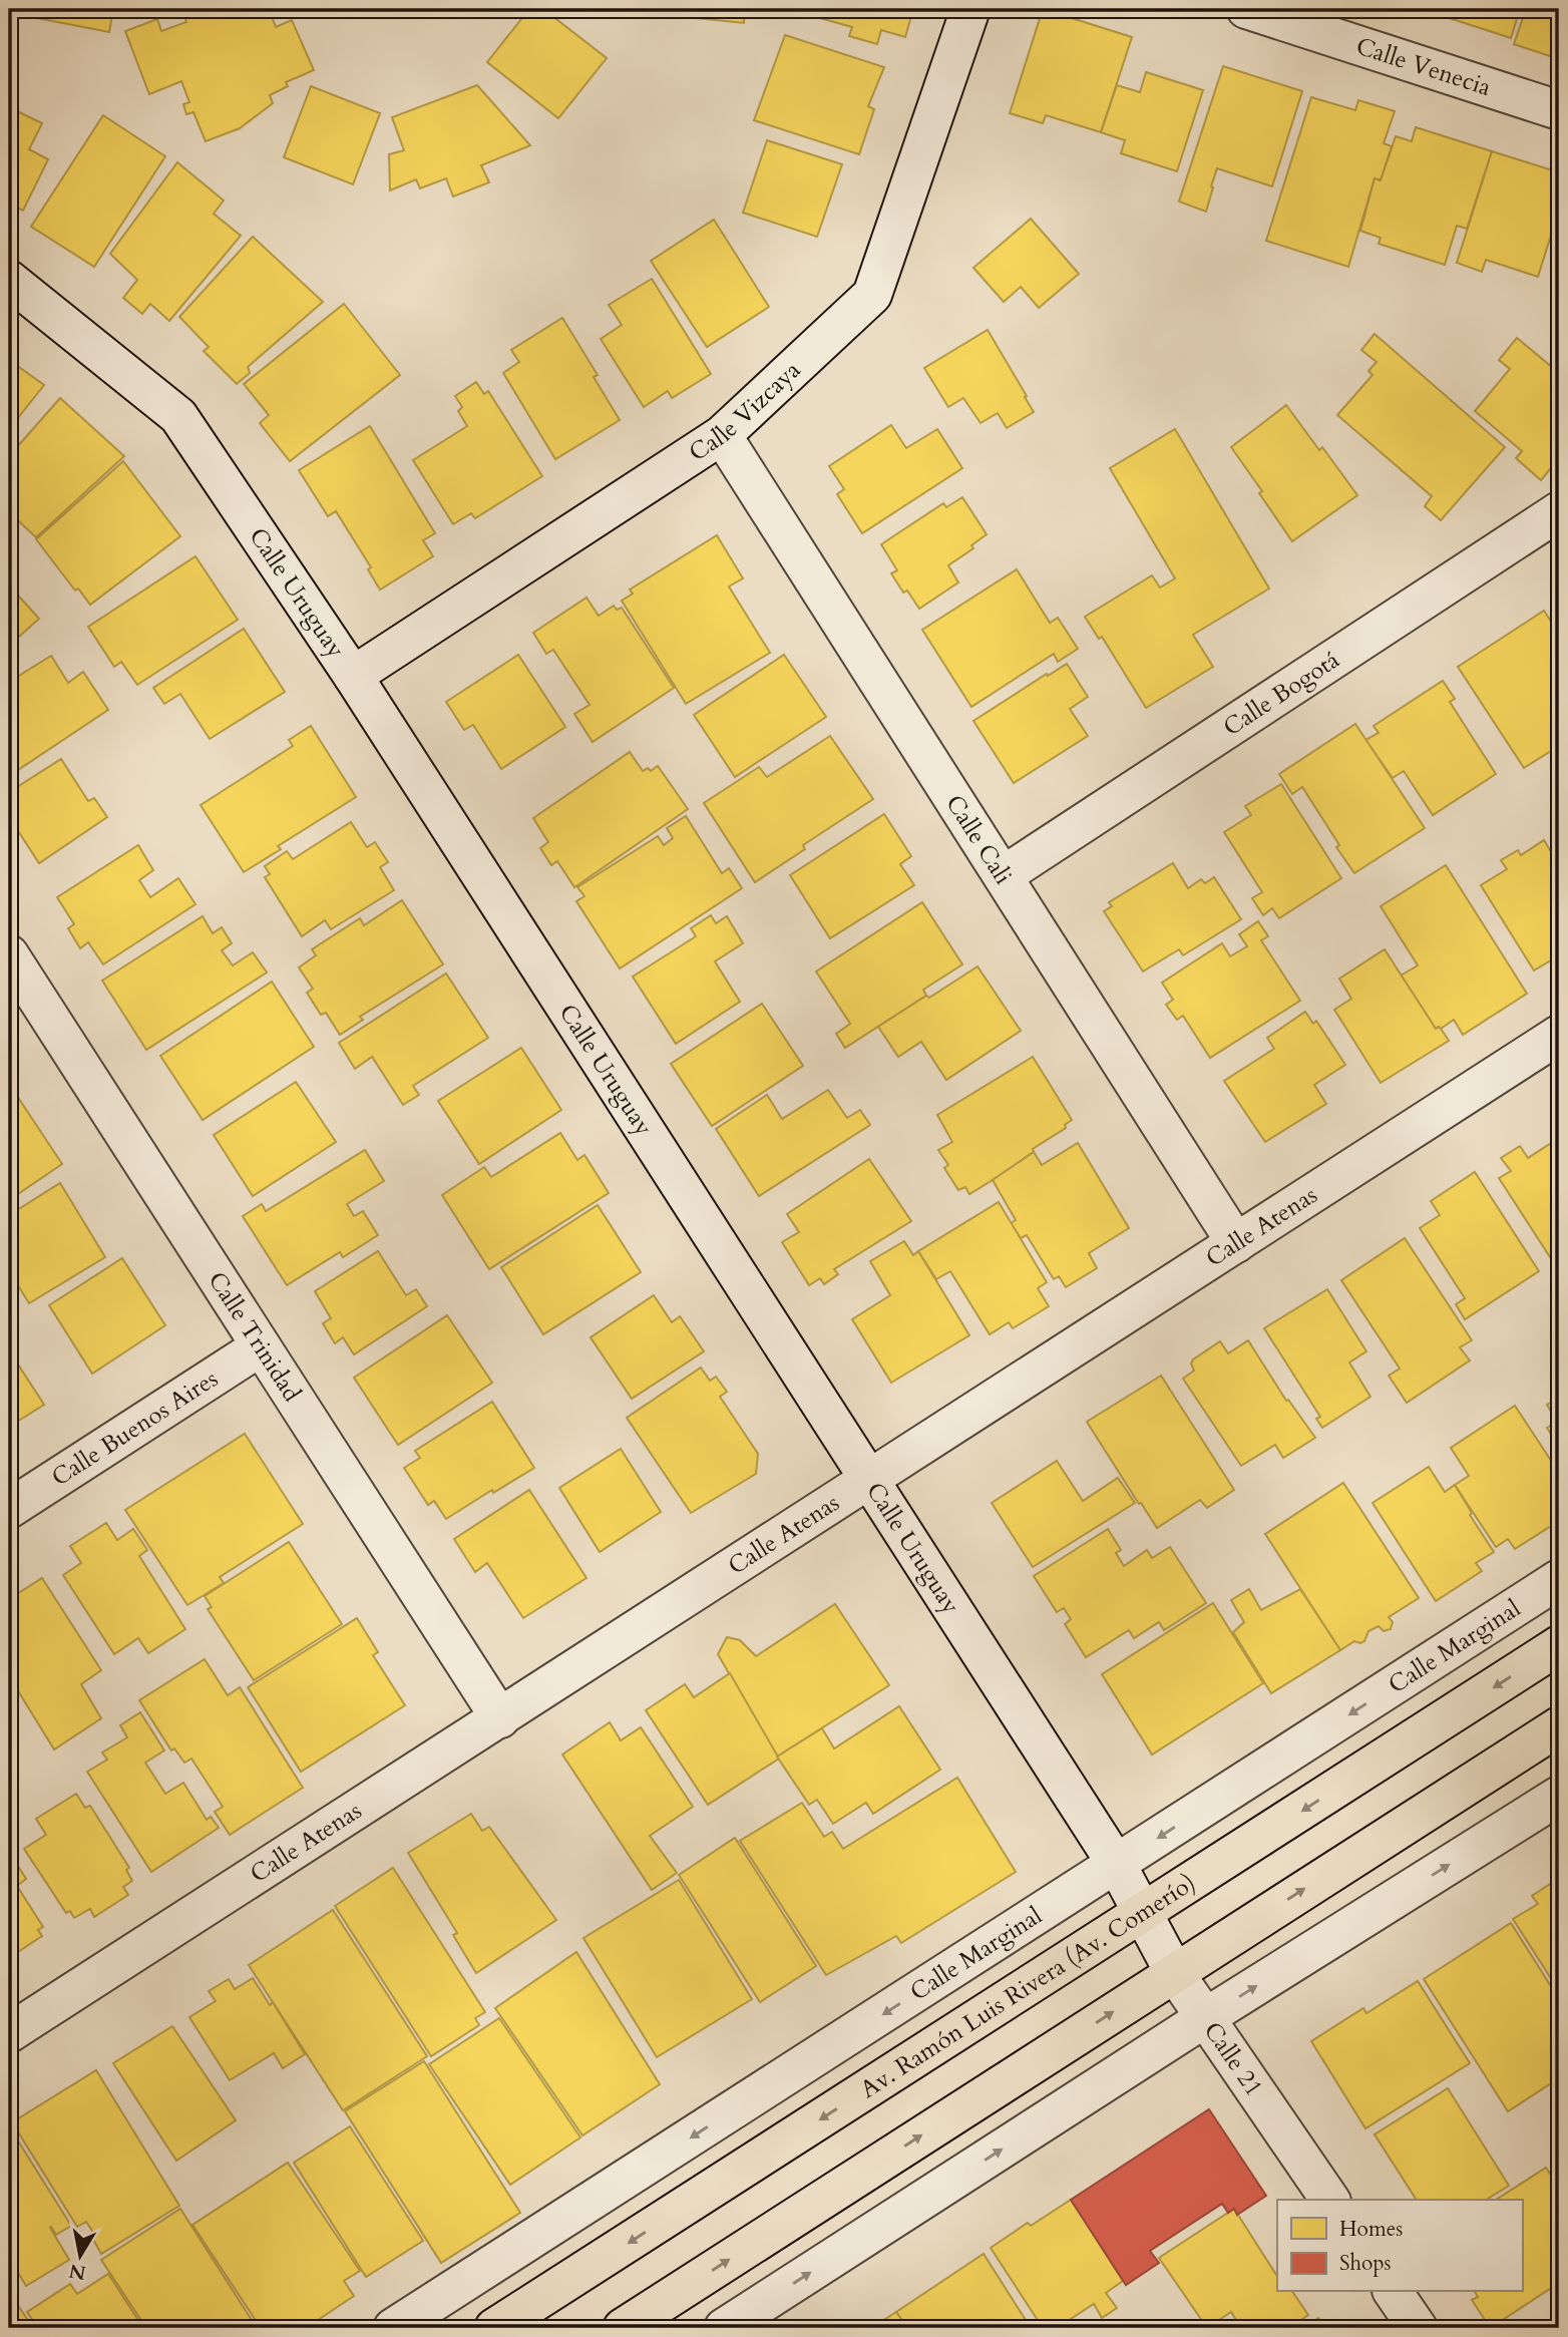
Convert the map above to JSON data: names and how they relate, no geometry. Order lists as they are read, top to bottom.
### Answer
{
  "streets": {
    "main road": ["Av. Ramón Luis Rivera (Av. Comerío)"],
    "street": [
      "Calle Venecia",
      "Calle Vizcaya",
      "Calle Uruguay",
      "Calle Bogotá",
      "Calle Cali",
      "Calle Atenas",
      "Calle Trinidad",
      "Calle Buenos Aires",
      "Calle Marginal",
      "Calle 21"
    ]
  },
  "crossings": [
    ["Calle Vizcaya", "Calle Uruguay"],
    ["Calle Vizcaya", "Calle Cali"],
    ["Calle Uruguay", "Calle Atenas"],
    ["Calle Uruguay", "Calle Marginal"],
    ["Calle Uruguay", "Av. Ramón Luis Rivera (Av. Comerío)"],
    ["Calle Uruguay", "Calle 21"],
    ["Calle Bogotá", "Calle Cali"],
    ["Calle Cali", "Calle Atenas"],
    ["Calle Atenas", "Calle Trinidad"],
    ["Calle Trinidad", "Calle Buenos Aires"],
    ["Av. Ramón Luis Rivera (Av. Comerío)", "Calle 21"]
  ],
  "legend": ["Homes", "Shops"],
  "north": "bottom"
}
